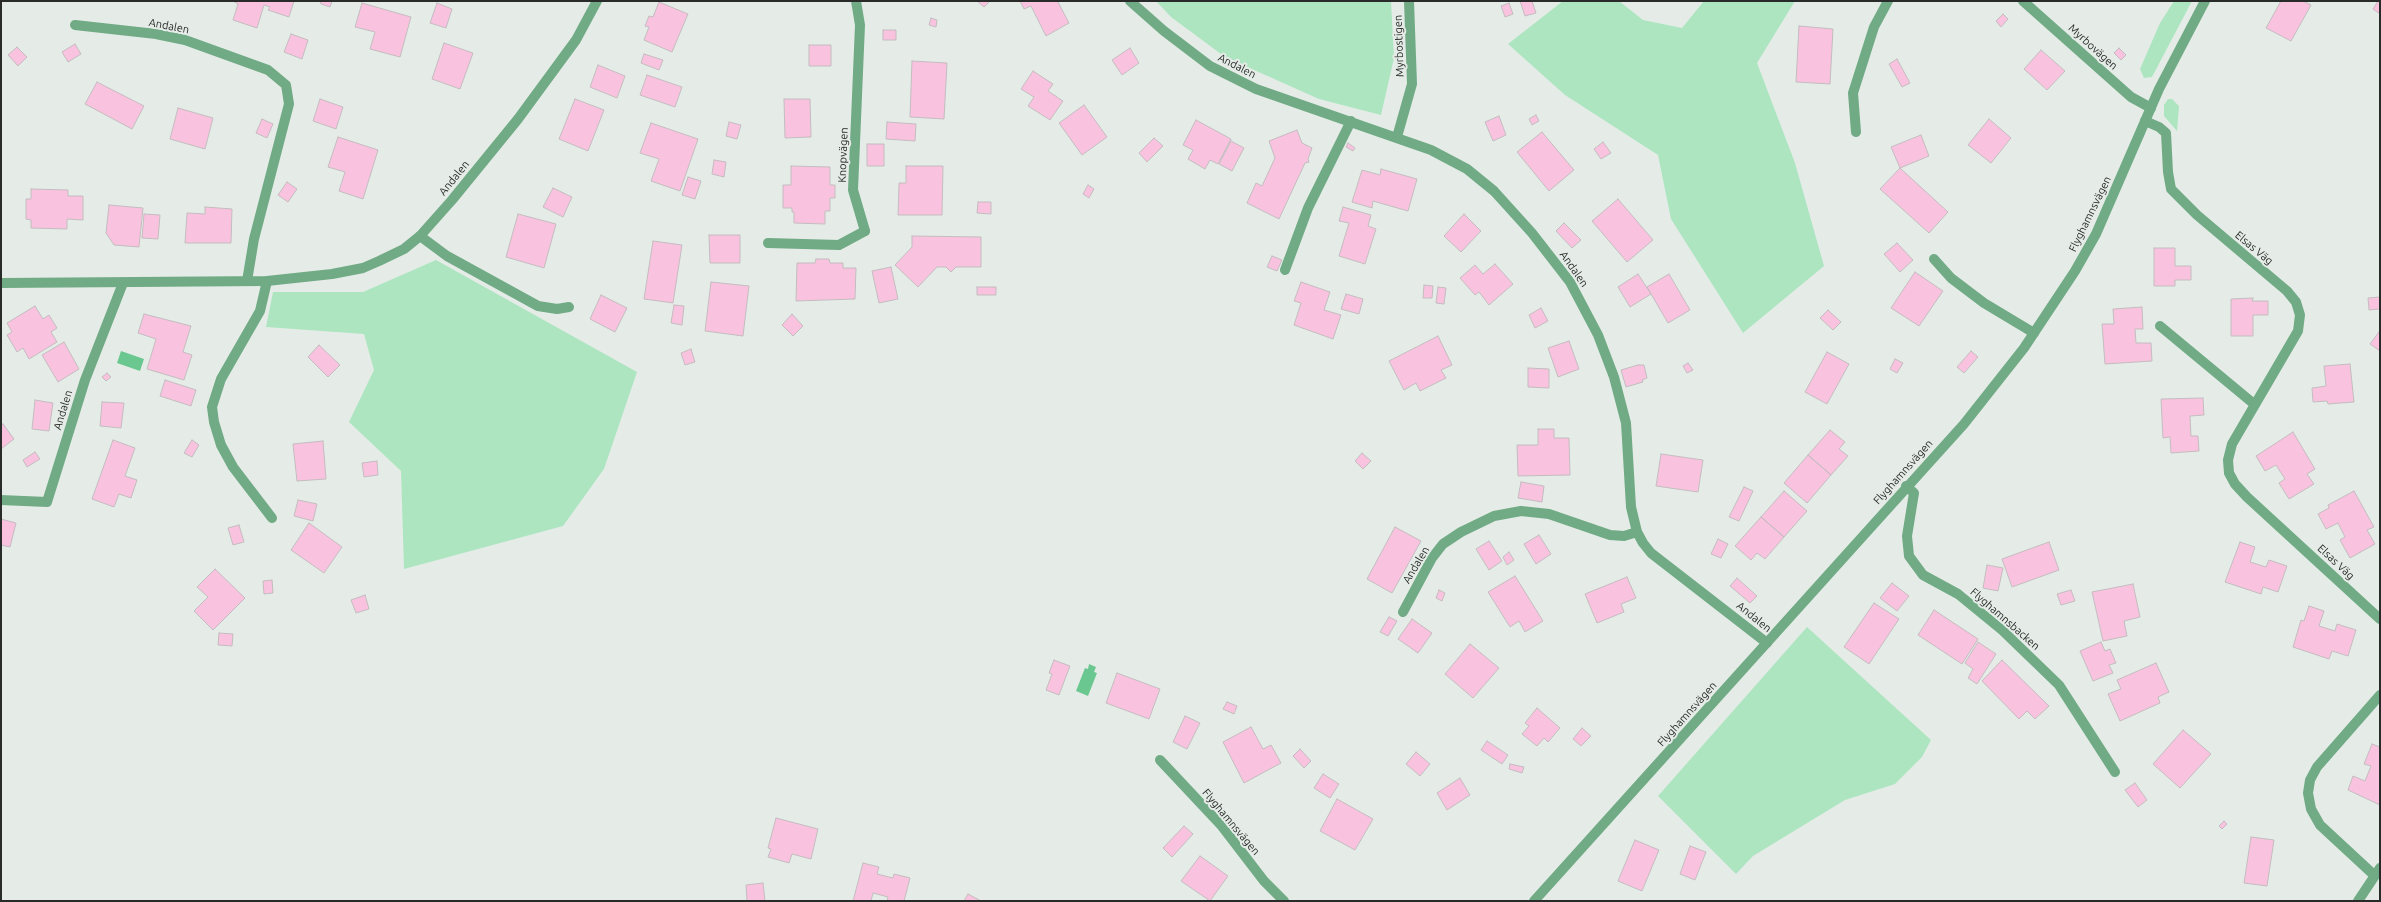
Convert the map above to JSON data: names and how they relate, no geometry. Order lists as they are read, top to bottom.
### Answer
{
  "streets": {
    "street": [
      "Andalen",
      "Myrbostigen",
      "Myrbovägen",
      "Knopvägen",
      "Flyghamnsvägen",
      "Elsas Väg",
      "Flyghamnsbacken"
    ]
  },
  "crossings": [
    ["Andalen", "Myrbostigen"],
    ["Andalen", "Flyghamnsvägen"],
    ["Myrbovägen", "Flyghamnsvägen"],
    ["Flyghamnsvägen", "Elsas Väg"],
    ["Flyghamnsvägen", "Flyghamnsbacken"]
  ]
}
